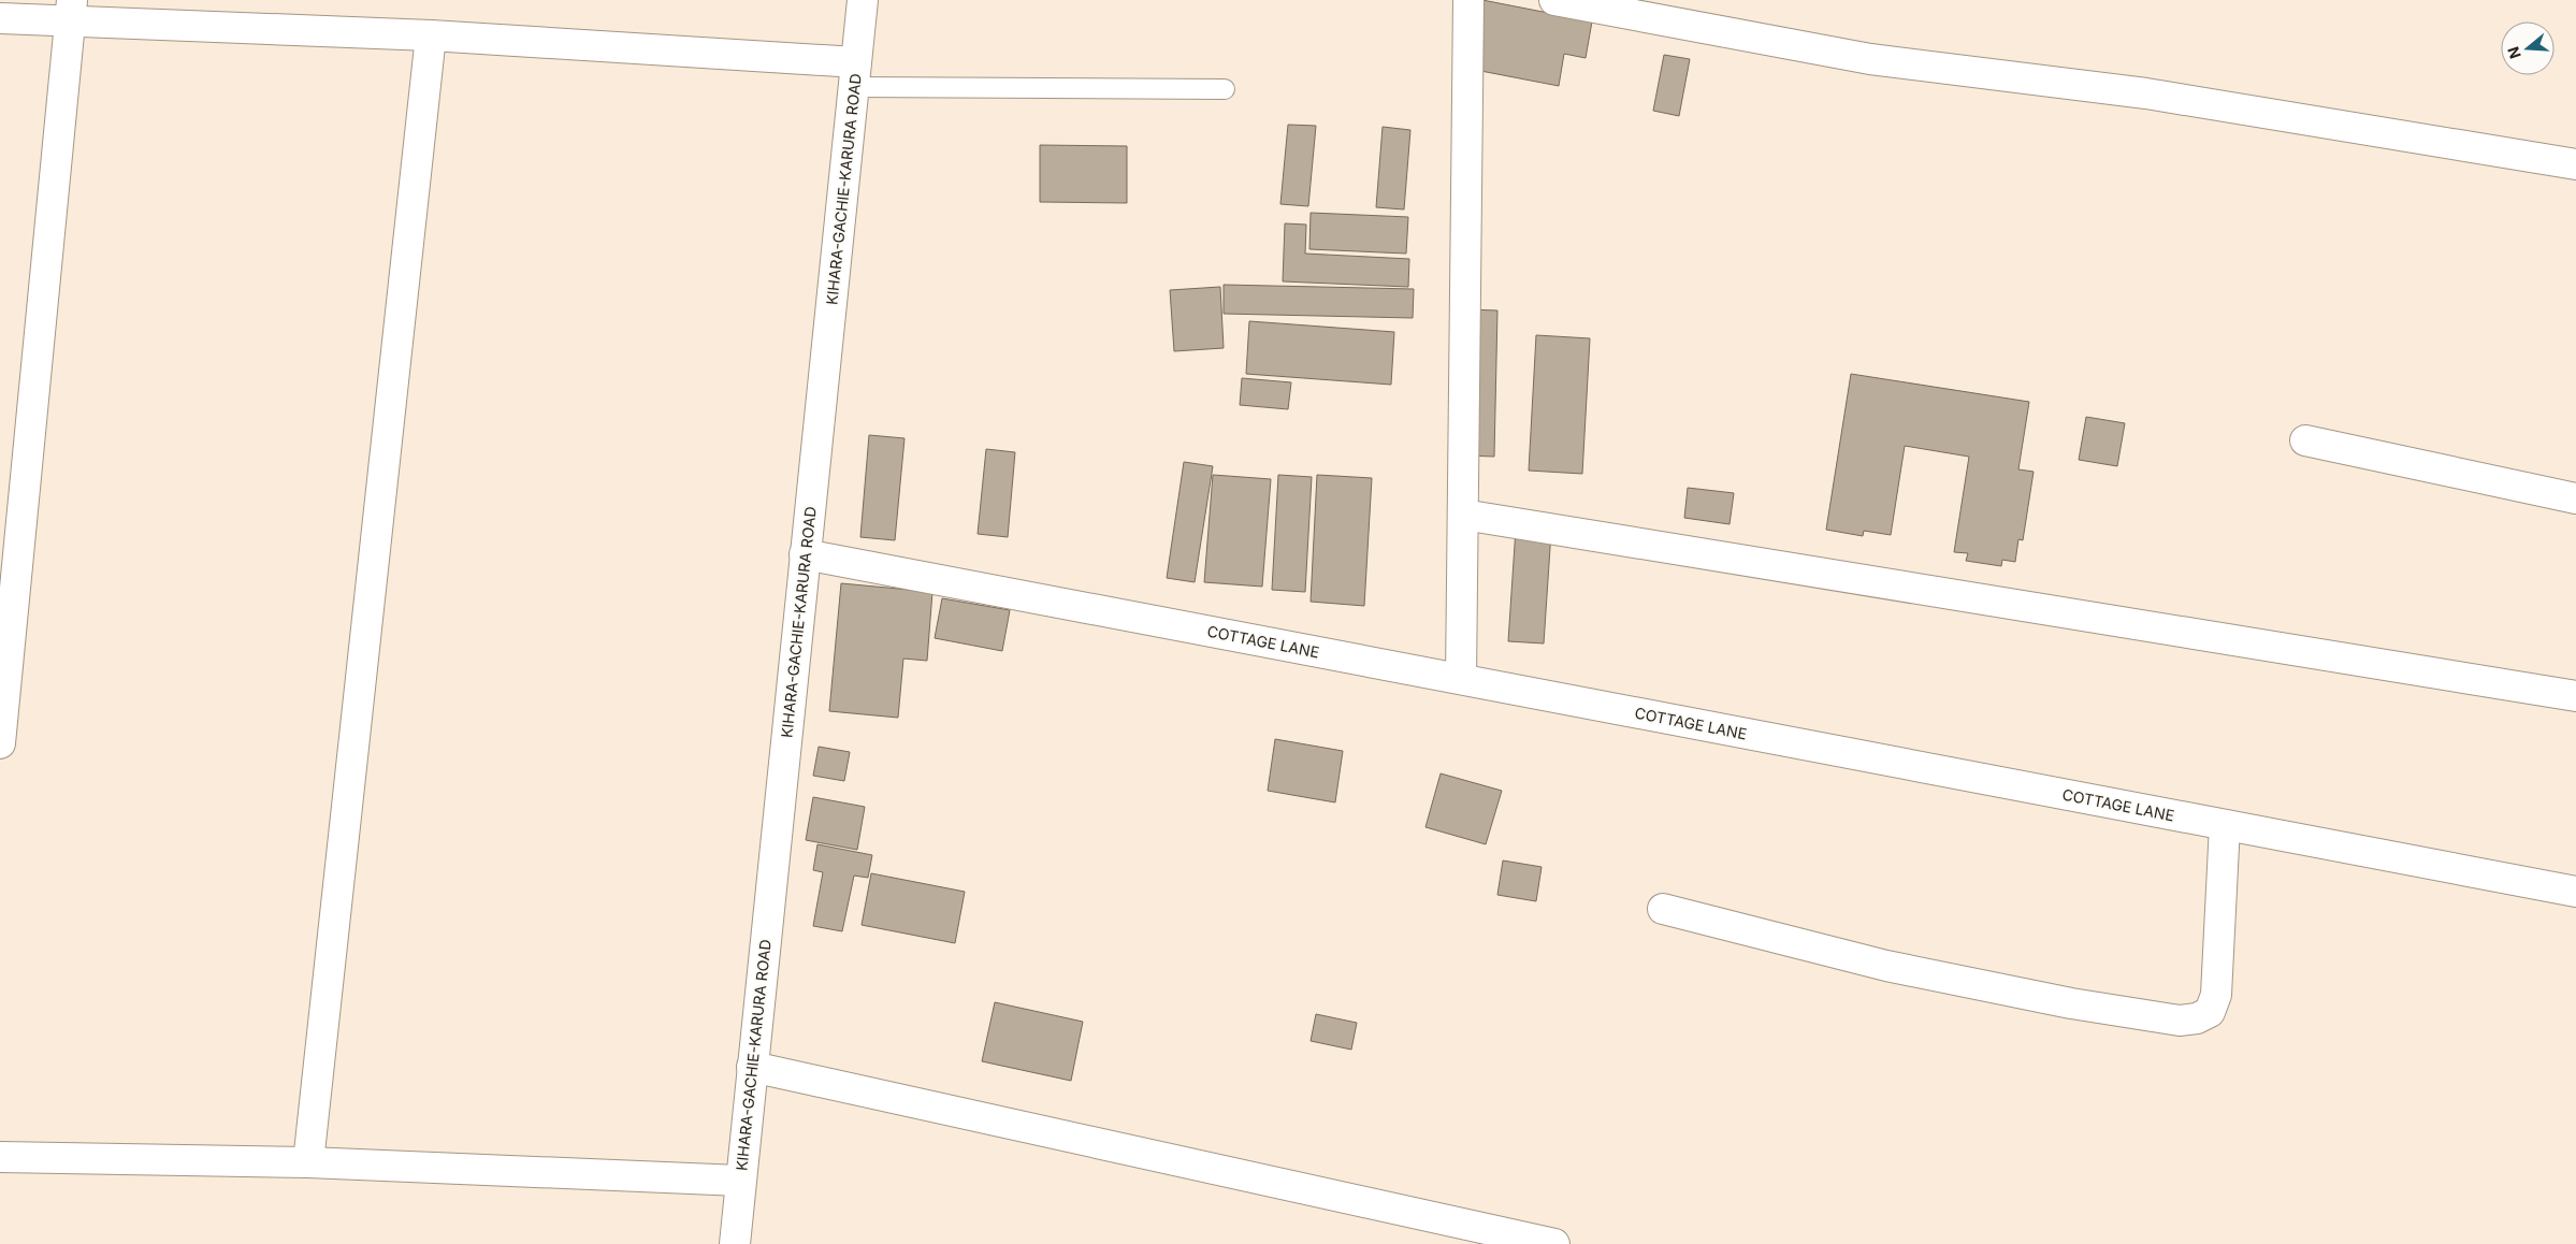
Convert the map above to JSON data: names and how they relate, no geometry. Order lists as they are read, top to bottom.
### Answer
{
  "streets": {
    "street": ["KIHARA-GACHIE-KARURA ROAD", "COTTAGE LANE"]
  },
  "crossings": [
    ["KIHARA-GACHIE-KARURA ROAD", "COTTAGE LANE"]
  ],
  "north": "left"
}
